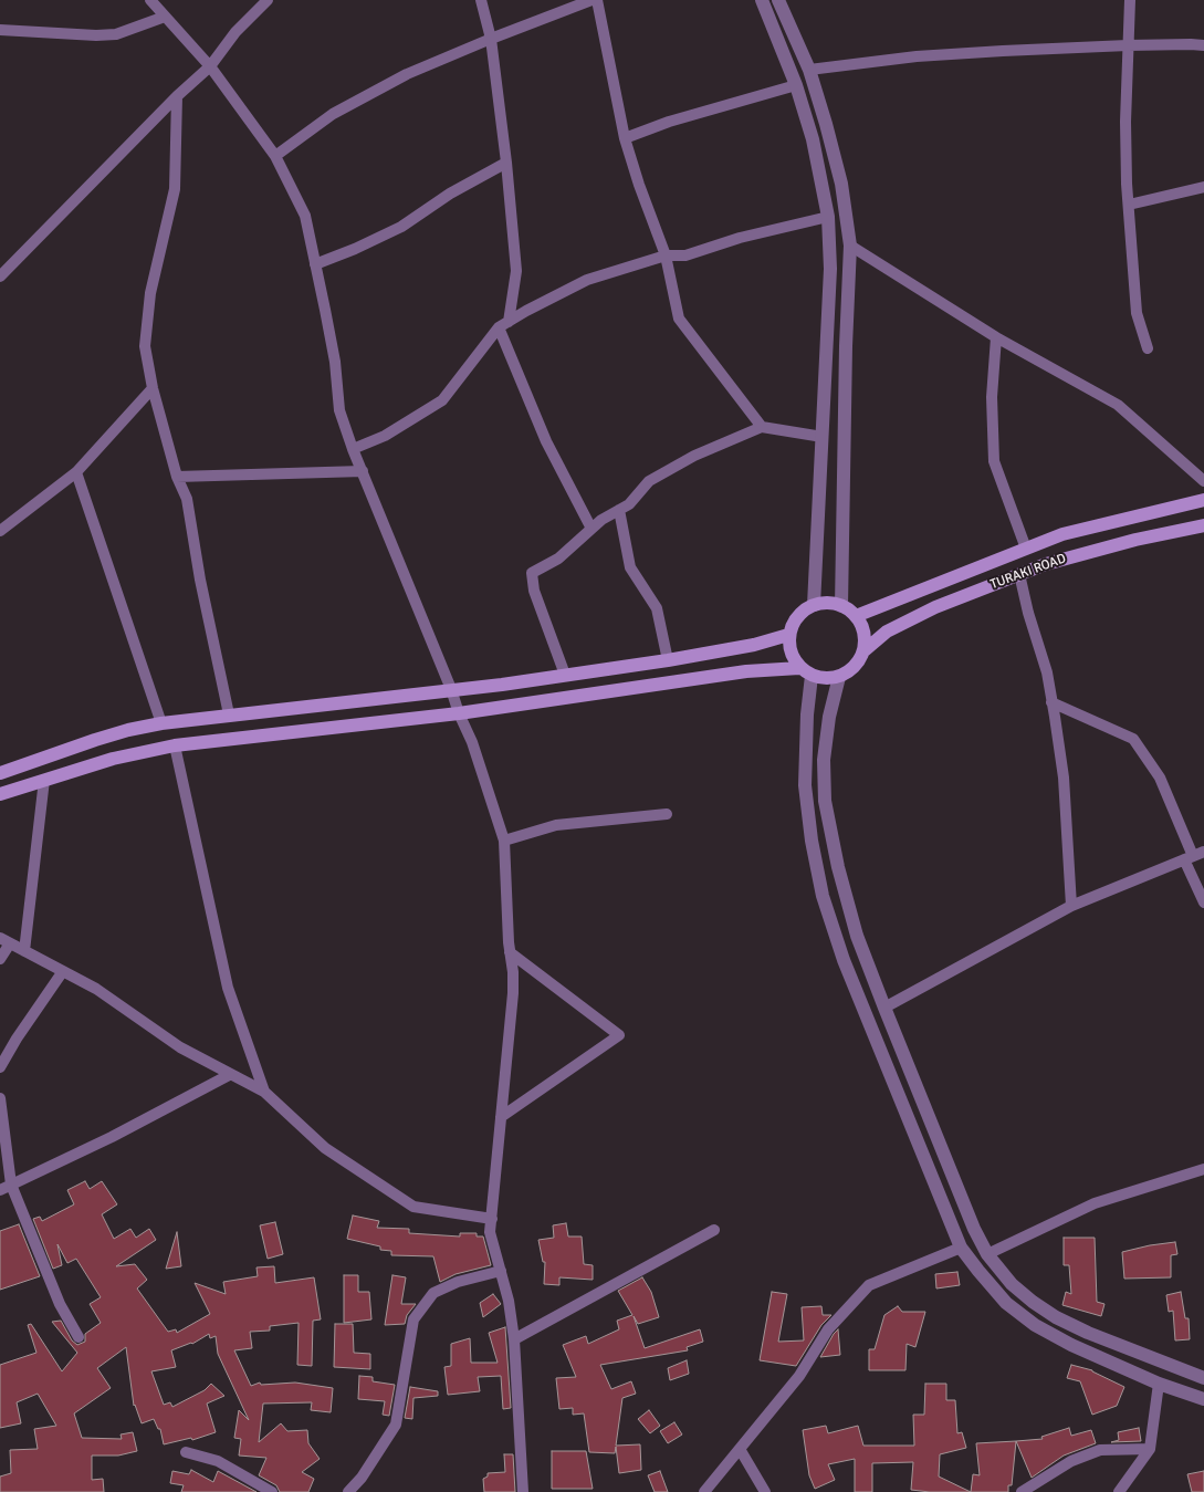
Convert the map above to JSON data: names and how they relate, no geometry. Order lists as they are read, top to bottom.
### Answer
{
  "streets": {
    "main road": ["TURAKI ROAD"]
  }
}
